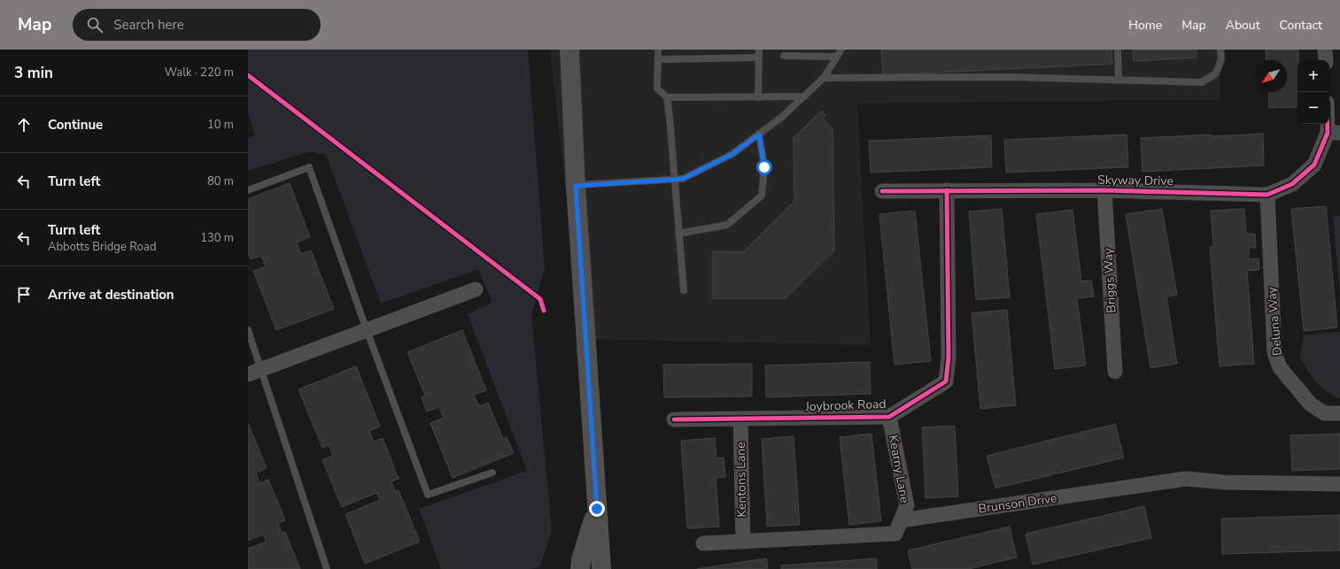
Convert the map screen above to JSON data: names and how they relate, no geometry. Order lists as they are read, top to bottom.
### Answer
{
  "streets": {
    "street": [
      "Skyway Drive",
      "Briggs Way",
      "Deluna Way",
      "Joybrook Road",
      "Kearny Lane",
      "Kentons Lane",
      "Brunson Drive"
    ]
  },
  "crossings": [
    ["Skyway Drive", "Briggs Way"],
    ["Skyway Drive", "Deluna Way"],
    ["Skyway Drive", "Joybrook Road"],
    ["Joybrook Road", "Kearny Lane"],
    ["Joybrook Road", "Kentons Lane"],
    ["Kearny Lane", "Brunson Drive"]
  ],
  "north": "bottom left",
  "page": {
    "header": "Map",
    "search": "Search here",
    "nav": [
      "Home",
      "Map",
      "About",
      "Contact"
    ],
    "heading": ["3 min", "Walk · 220 m"],
    "map_buttons": ["+", "−"],
    "list": [
      ["Continue", "10 m"],
      ["Turn left", "80 m"],
      ["Turn left", "Abbotts Bridge Road", "130 m"],
      "Arrive at destination"
    ]
  }
}
